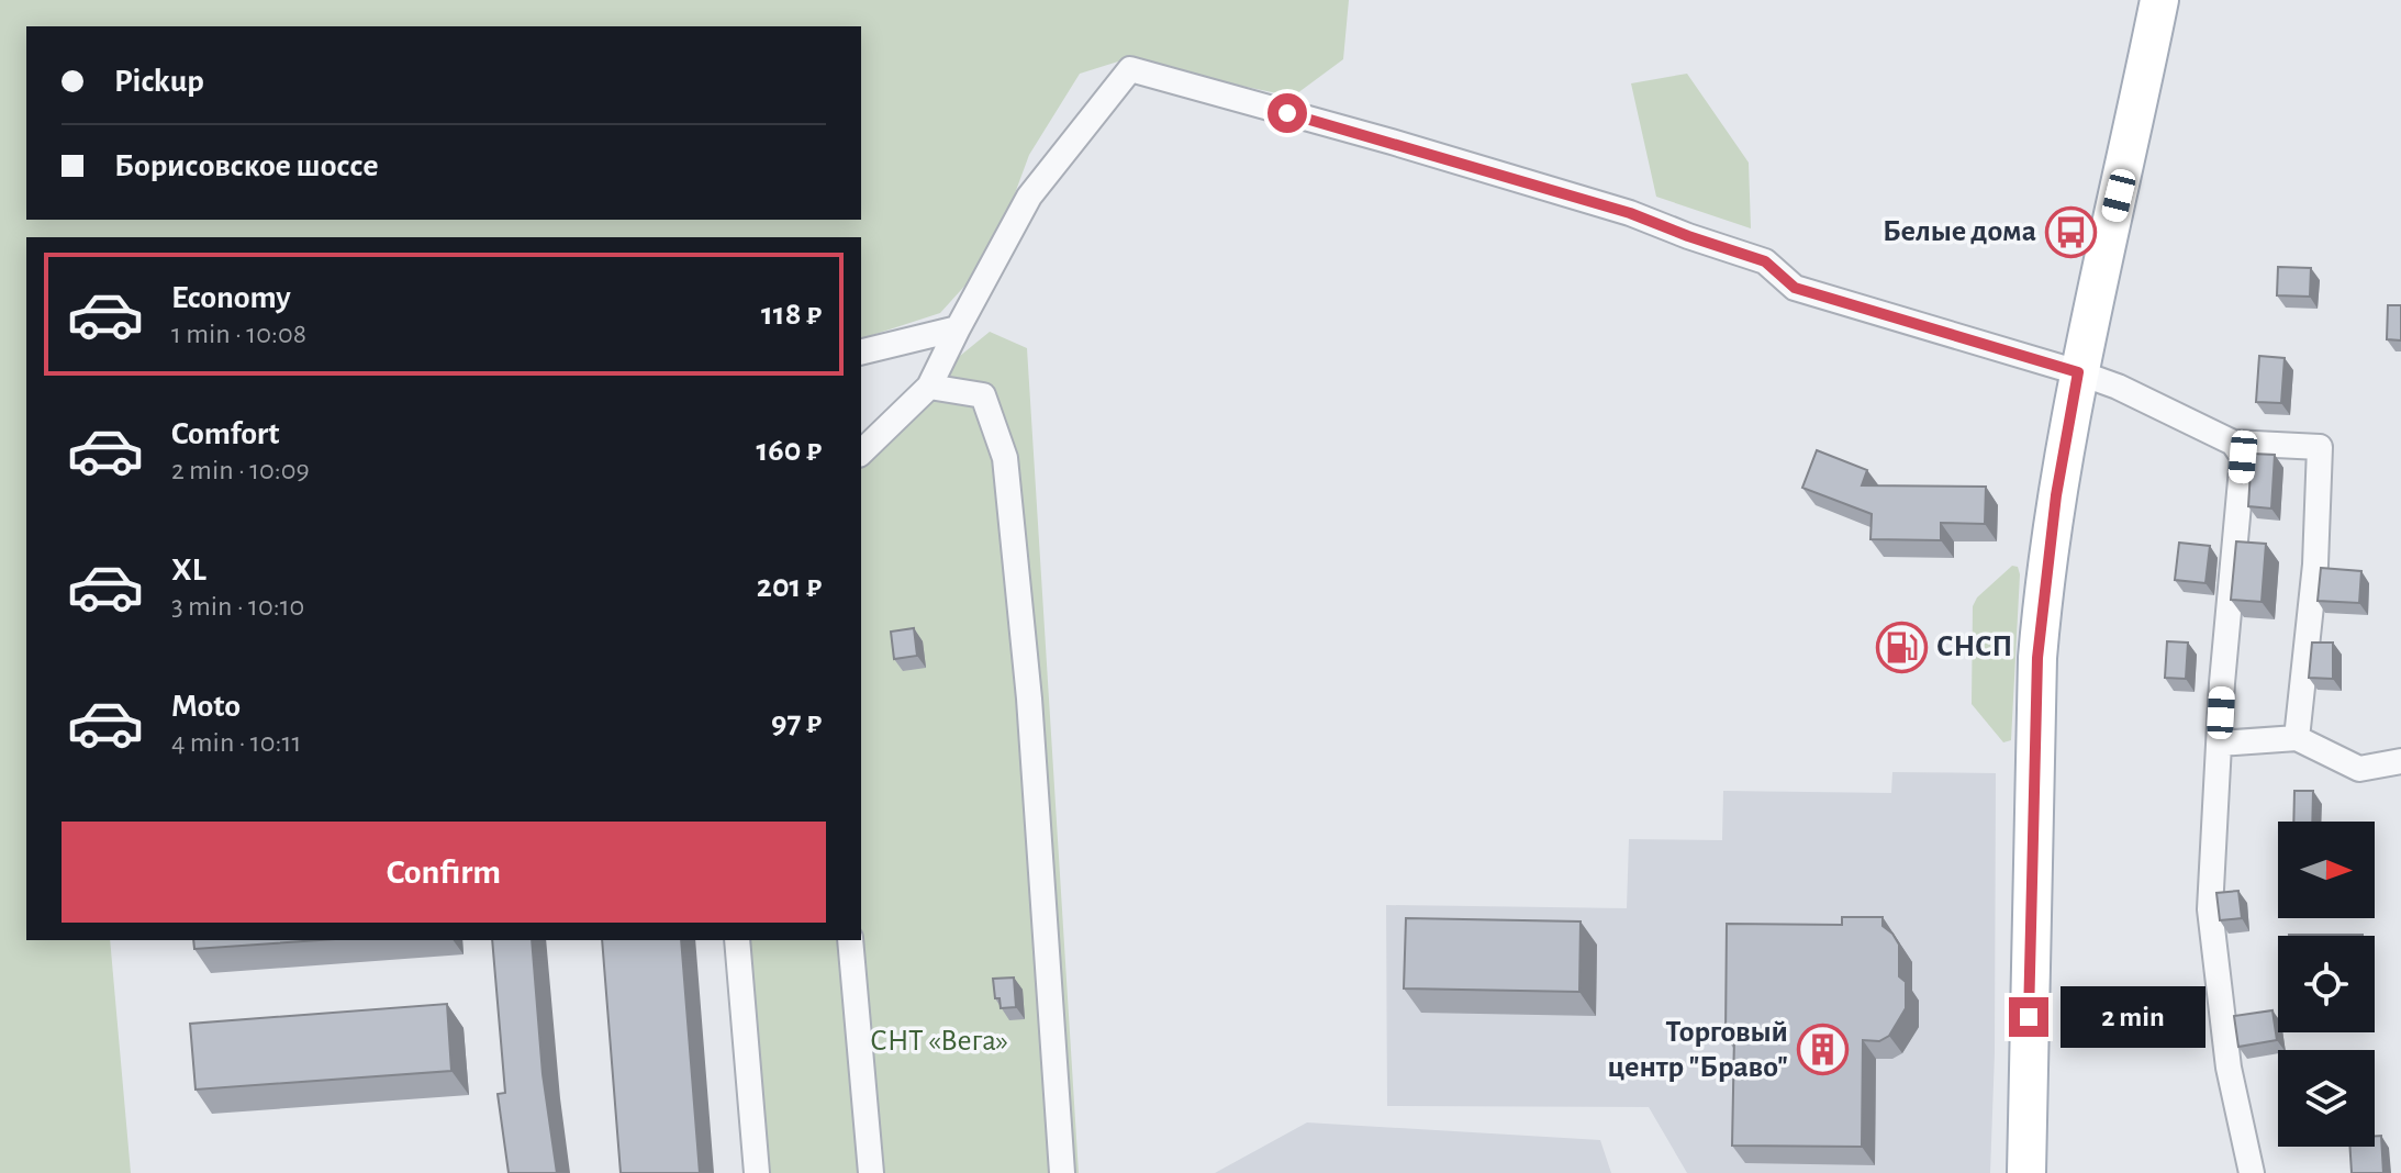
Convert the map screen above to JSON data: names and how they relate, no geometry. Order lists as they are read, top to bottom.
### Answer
{
  "parks": ["СНТ «Вега»"],
  "places": {
    "bus stop": ["Белые дома"],
    "fuel station": ["СНСП"],
    "building": ["Торговый центр \"Браво\""]
  },
  "north": "right",
  "page": {
    "banner": ["Pickup", "Борисовское шоссе"],
    "list": [
      {
        "name": "Economy",
        "note": "1 min · 10:08",
        "value": "118 ₽"
      },
      {
        "name": "Comfort",
        "note": "2 min · 10:09",
        "value": "160 ₽"
      },
      {
        "name": "XL",
        "note": "3 min · 10:10",
        "value": "201 ₽"
      },
      {
        "name": "Moto",
        "note": "4 min · 10:11",
        "value": "97 ₽"
      }
    ],
    "buttons": "Confirm",
    "bubble": "2 min"
  }
}
